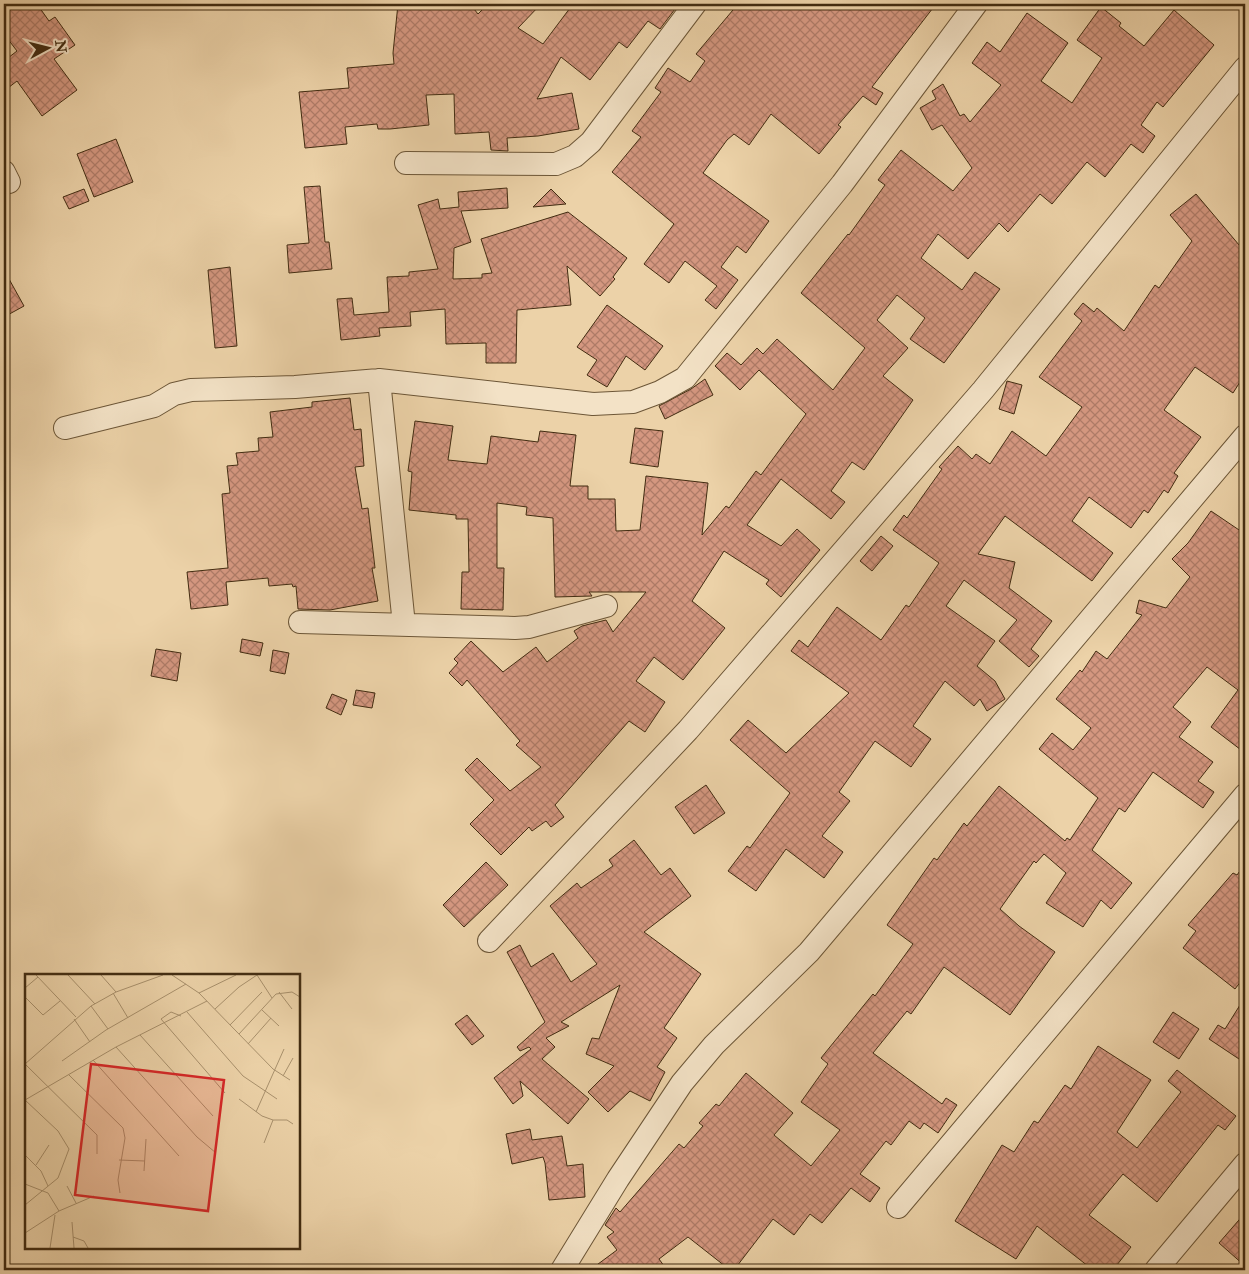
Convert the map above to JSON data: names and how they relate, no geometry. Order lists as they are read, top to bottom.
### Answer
{
  "north": "right"
}
